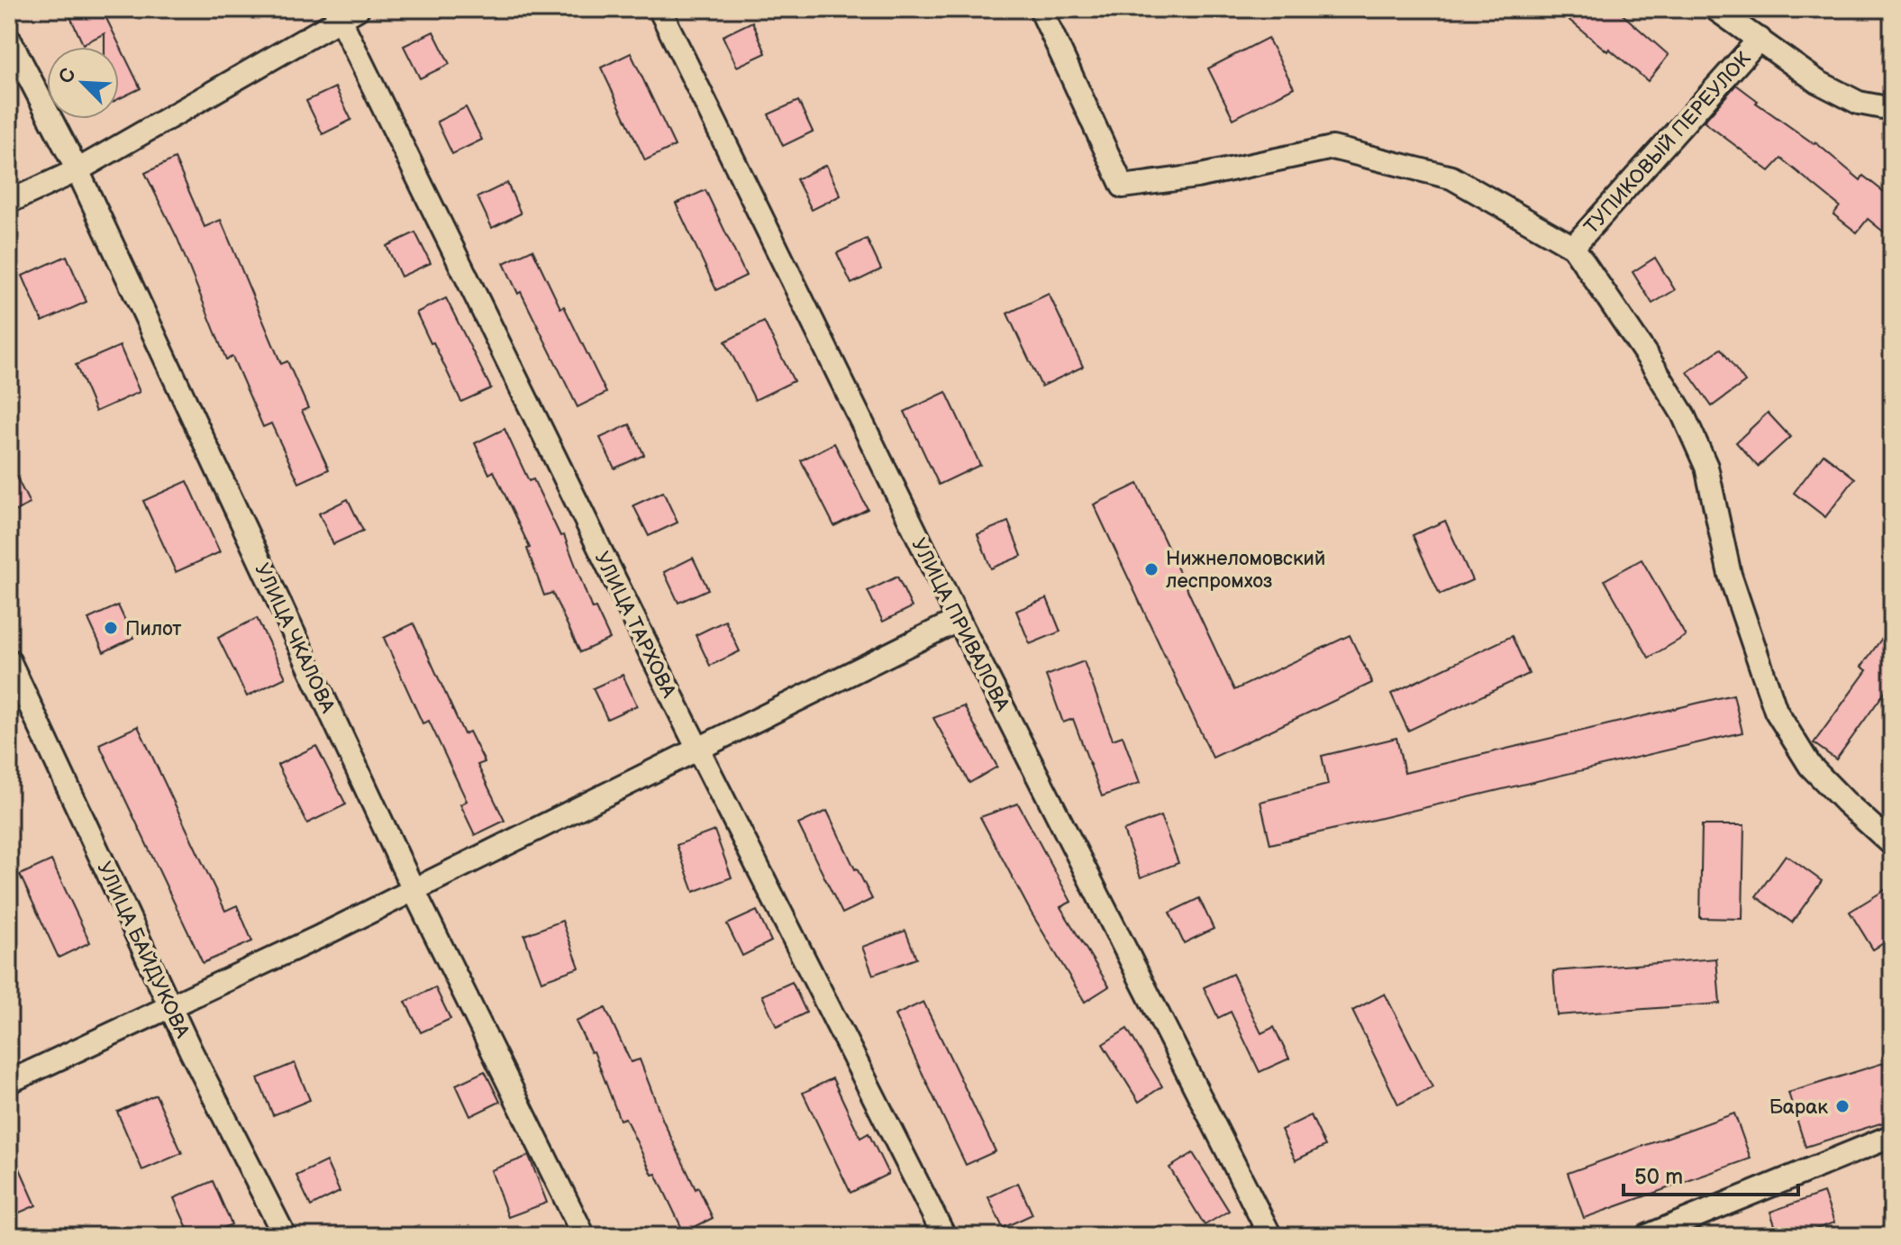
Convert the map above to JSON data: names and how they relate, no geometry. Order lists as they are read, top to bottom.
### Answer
{
  "streets": {
    "street": [
      "ТУПИКОВЫЙ ПЕРЕУЛОК",
      "УЛИЦА ТАРХОВА",
      "УЛИЦА ПРИВАЛОВА",
      "УЛИЦА ЧКАЛОВА",
      "УЛИЦА БАЙДУКОВА"
    ]
  },
  "places": ["Нижнеломовский леспромхоз", "Пилот", "Барак"],
  "scale_bar": "50 m",
  "north": "top left"
}
